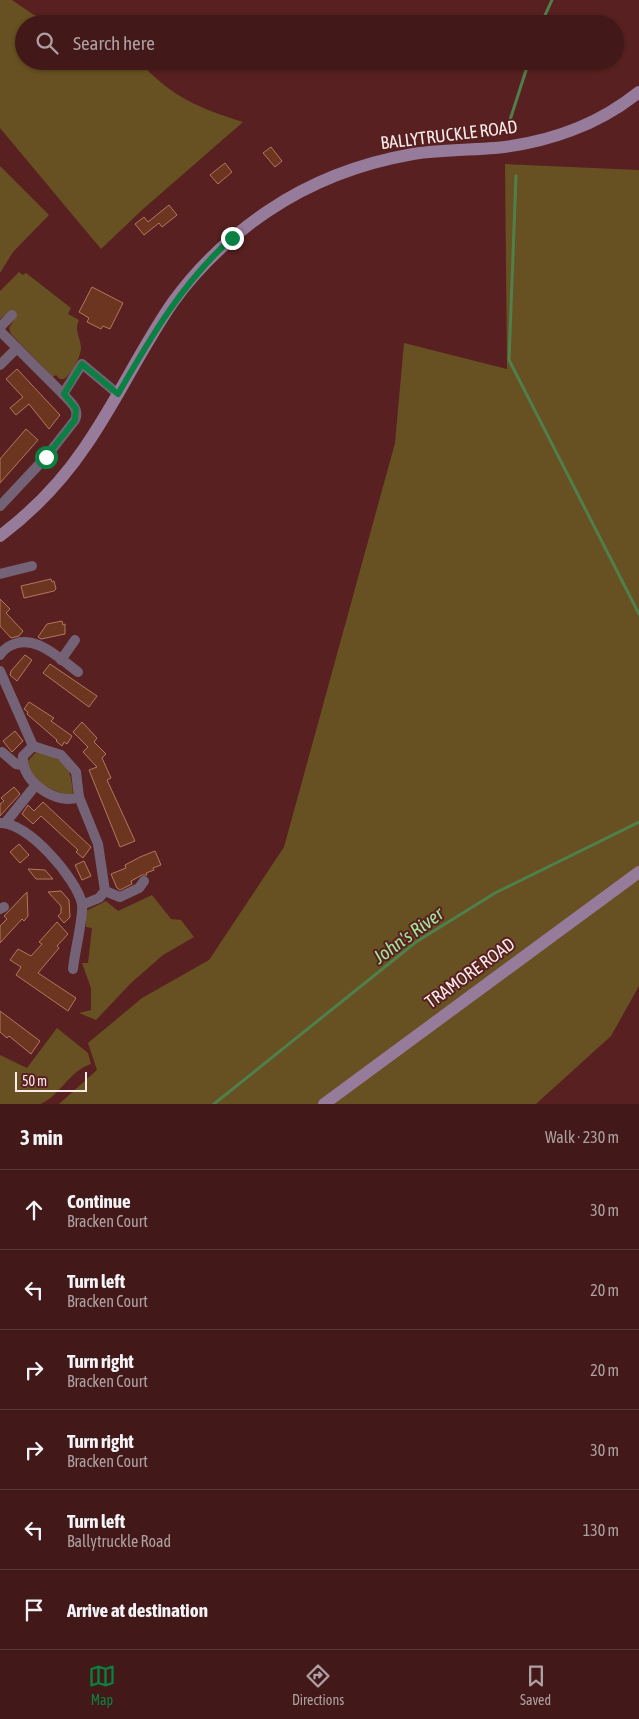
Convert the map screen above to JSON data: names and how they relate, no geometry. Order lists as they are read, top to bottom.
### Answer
{
  "streets": {
    "street": ["BALLYTRUCKLE ROAD", "TRAMORE ROAD"]
  },
  "water": ["John's River"],
  "scale_bar": "50 m",
  "page": {
    "search": "Search here",
    "scale": "50 m",
    "heading": ["3 min", "Walk · 230 m"],
    "list": [
      ["Continue", "Bracken Court", "30 m"],
      ["Turn left", "Bracken Court", "20 m"],
      ["Turn right", "Bracken Court", "20 m"],
      ["Turn right", "Bracken Court", "30 m"],
      ["Turn left", "Ballytruckle Road", "130 m"],
      "Arrive at destination"
    ],
    "nav": ["Map", "Directions", "Saved"]
  }
}
